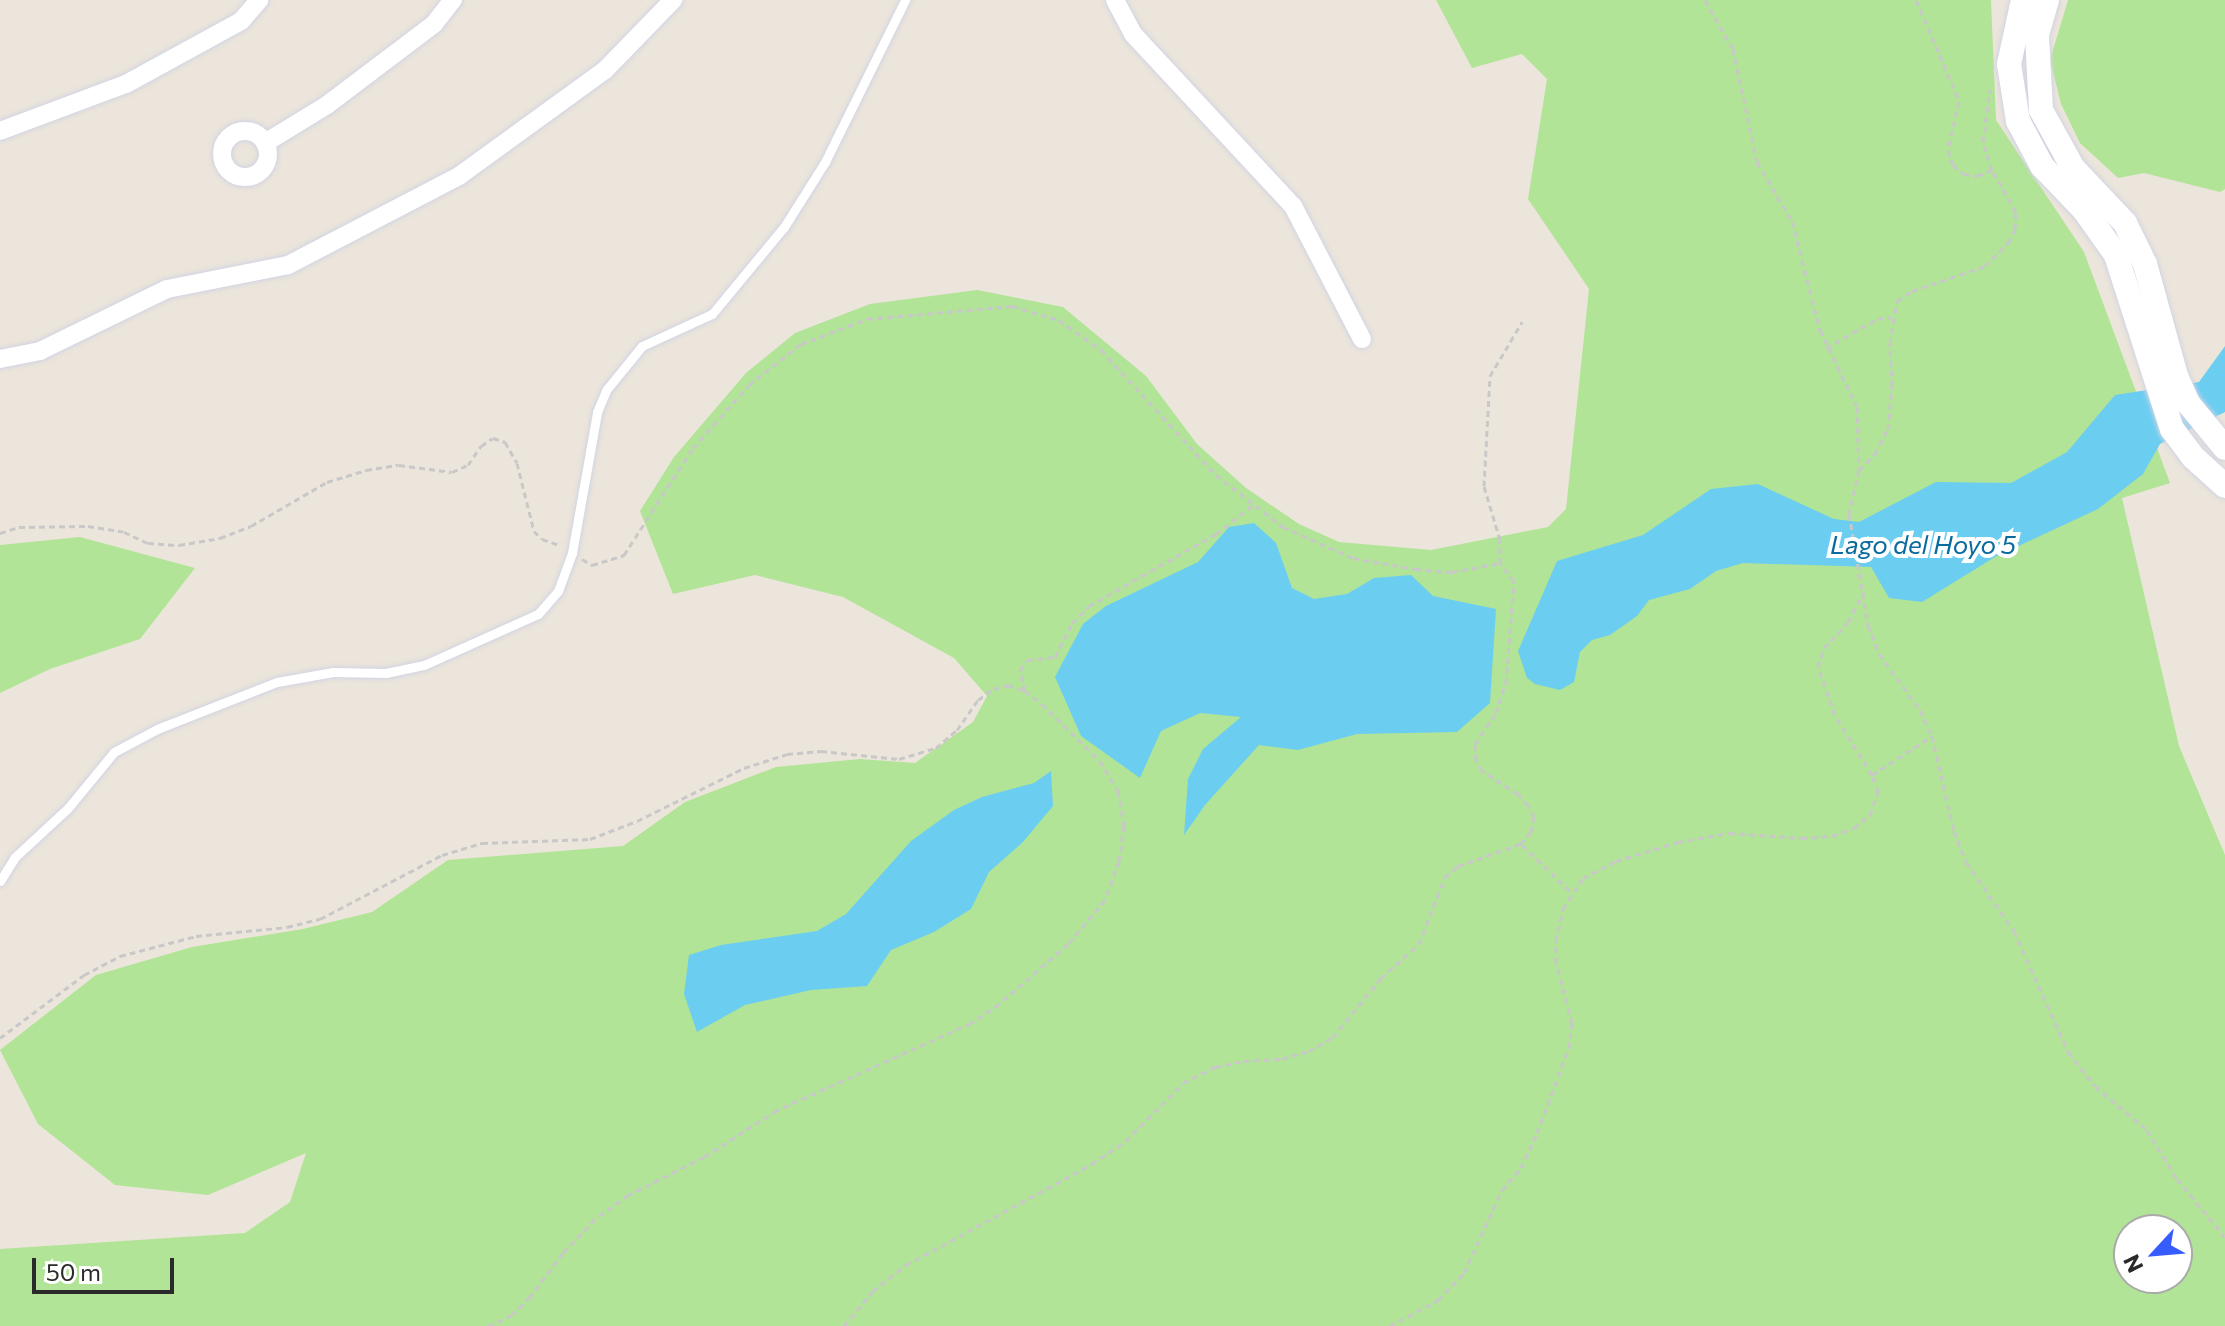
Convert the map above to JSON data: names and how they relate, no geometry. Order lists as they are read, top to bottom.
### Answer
{
  "water": ["Lago del Hoyo 5"],
  "scale_bar": "50 m",
  "north": "bottom left"
}
